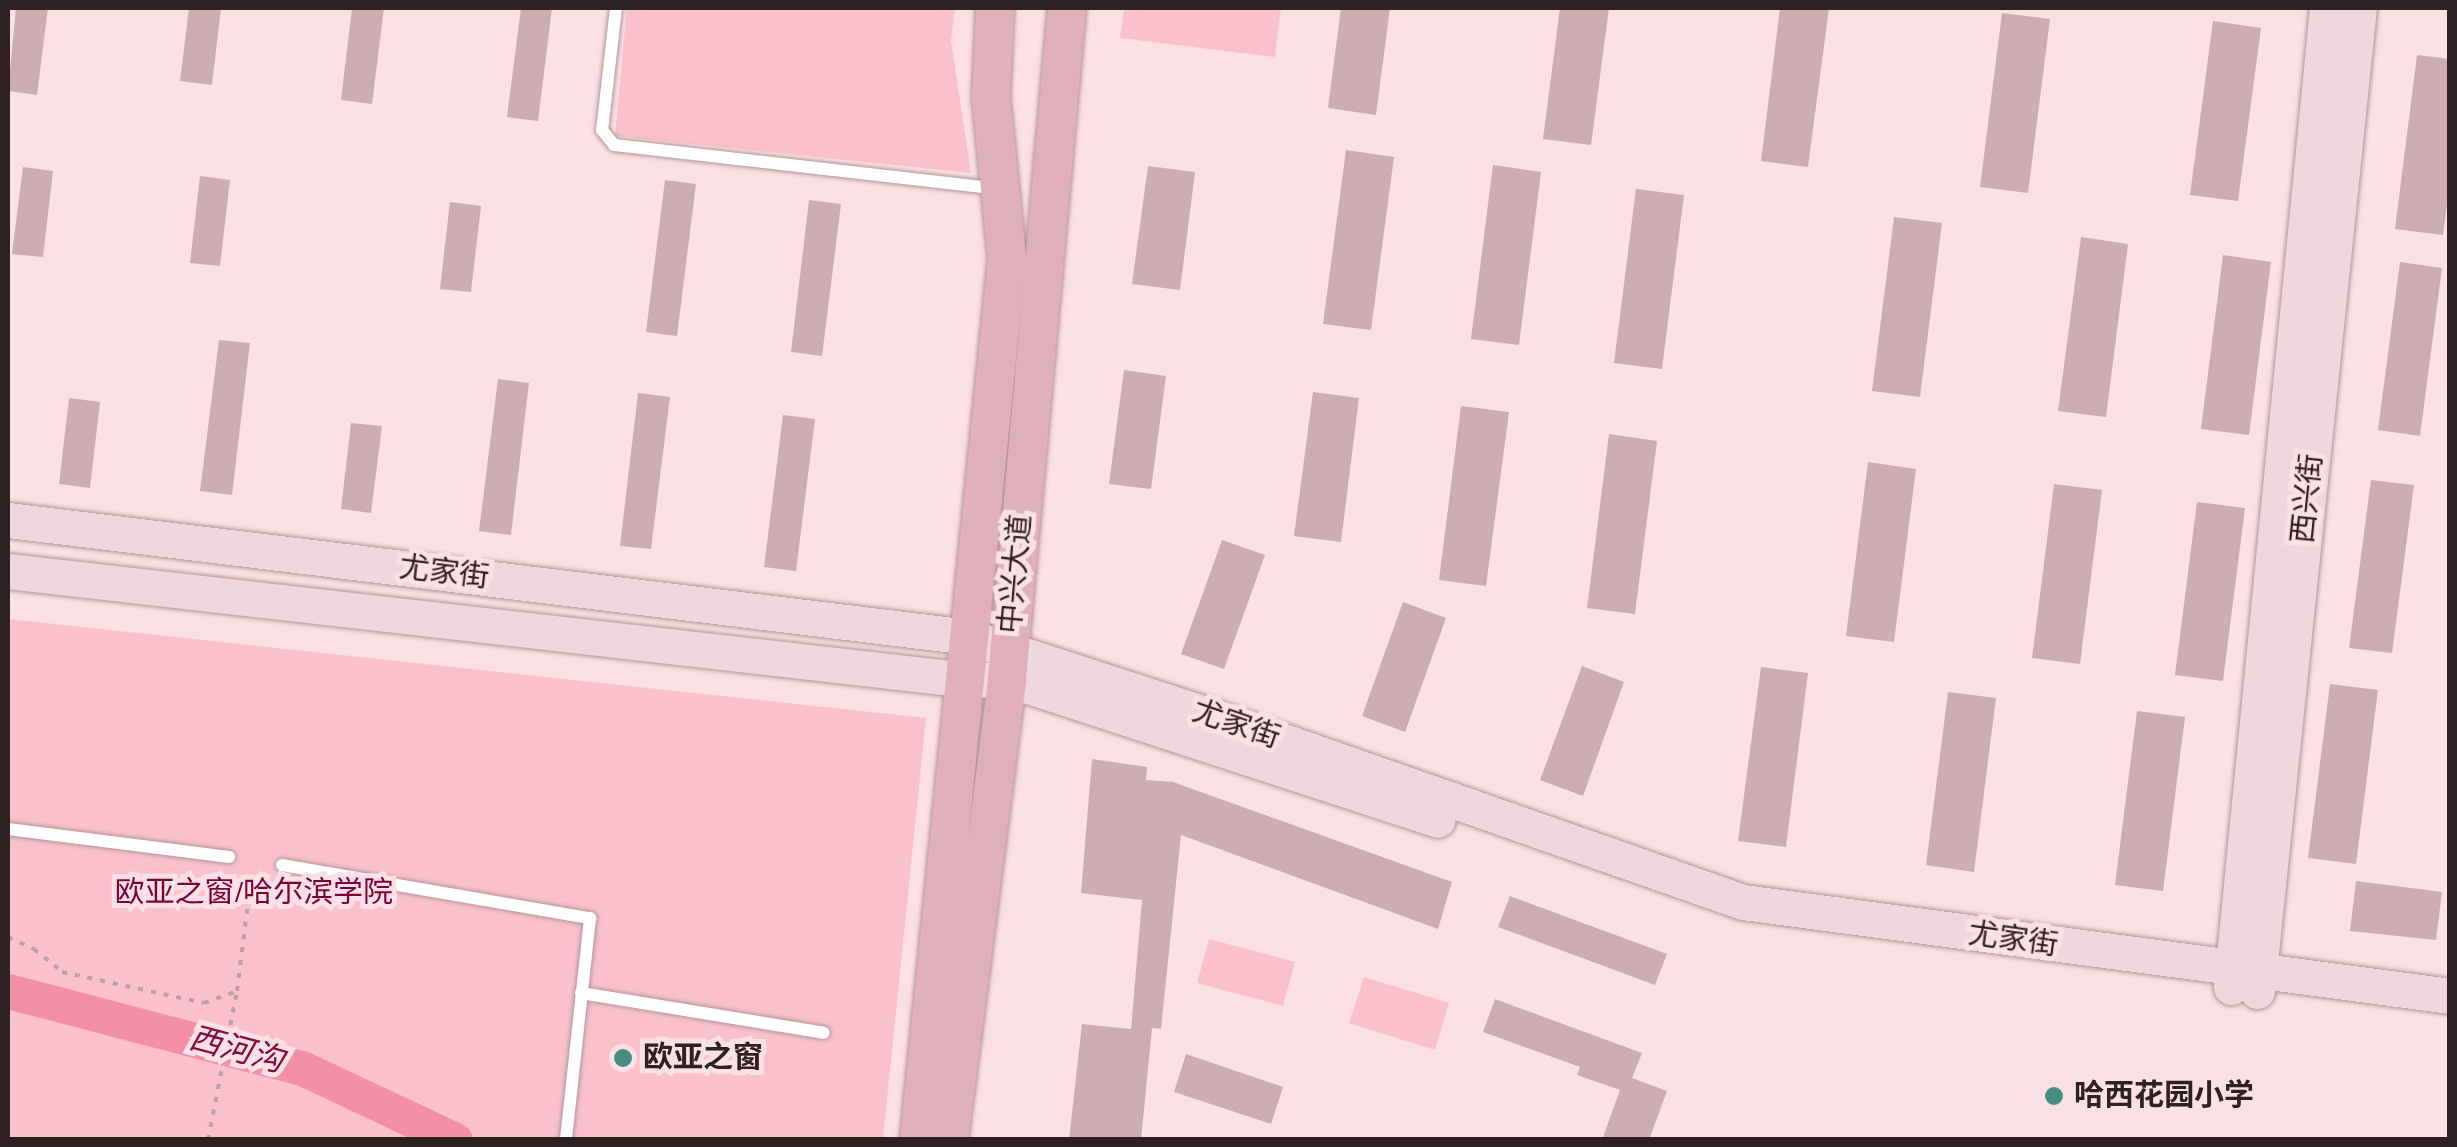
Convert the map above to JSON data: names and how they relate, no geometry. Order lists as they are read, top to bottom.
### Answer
{
  "streets": {
    "main road": ["西兴街", "尤家街", "中兴大道"]
  },
  "crossings": [
    ["西兴街", "尤家街"],
    ["尤家街", "中兴大道"]
  ],
  "water": ["西河沟"],
  "parks": ["欧亚之窗/哈尔滨学院"],
  "places": ["欧亚之窗", "哈西花园小学"]
}
